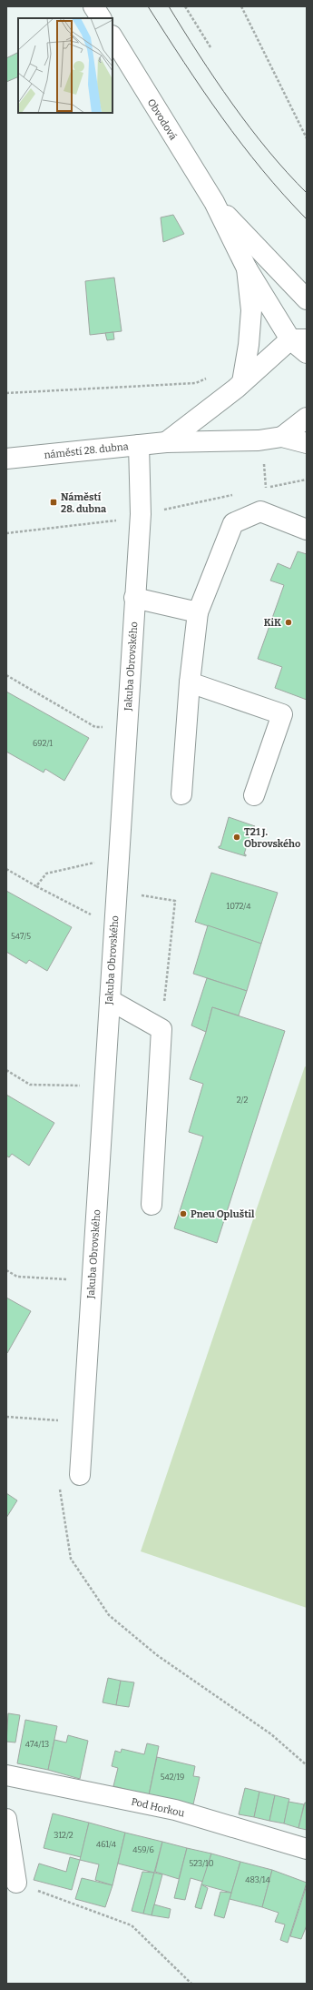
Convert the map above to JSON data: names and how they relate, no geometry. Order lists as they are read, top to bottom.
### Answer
{
  "streets": {
    "street": [
      "Obvodová",
      "náměstí 28. dubna",
      "Jakuba Obrovského",
      "Pod Horkou"
    ]
  },
  "crossings": [
    ["náměstí 28. dubna", "Jakuba Obrovského"]
  ],
  "places": {
    "transit": ["Náměstí 28. dubna"],
    "other": ["KiK", "T21 J. Obrovského", "Pneu Opluštil"]
  },
  "house_numbers": [
    "692/1",
    "1072/4",
    "547/5",
    "2/2",
    "474/13",
    "542/19",
    "312/2",
    "461/4",
    "459/6",
    "523/10",
    "483/14"
  ]
}
